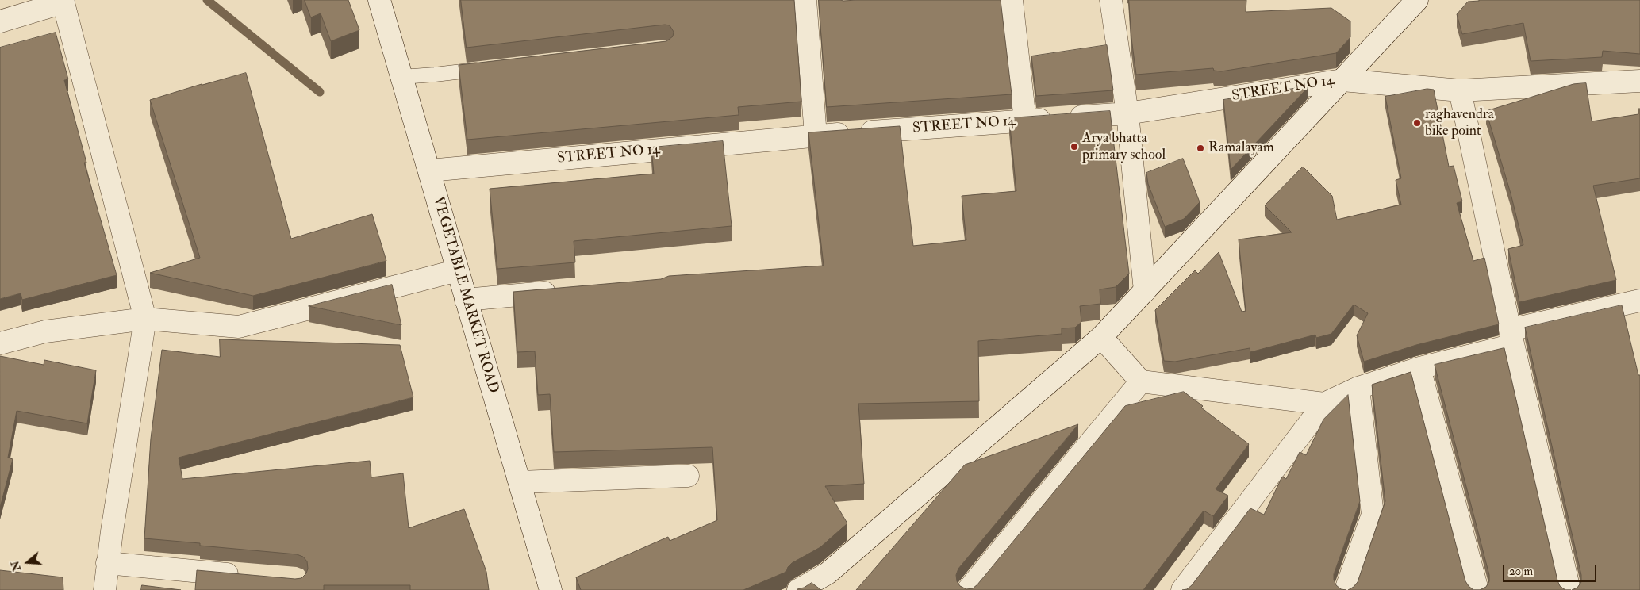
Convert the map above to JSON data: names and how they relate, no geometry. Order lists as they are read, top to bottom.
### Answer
{
  "streets": {
    "street": ["STREET NO 14", "VEGETABLE MARKET ROAD"]
  },
  "crossings": [
    ["STREET NO 14", "VEGETABLE MARKET ROAD"]
  ],
  "places": ["raghavendra bike point", "Arya bhatta primary school", "Ramalayam"],
  "scale_bar": "20 m",
  "north": "left"
}
